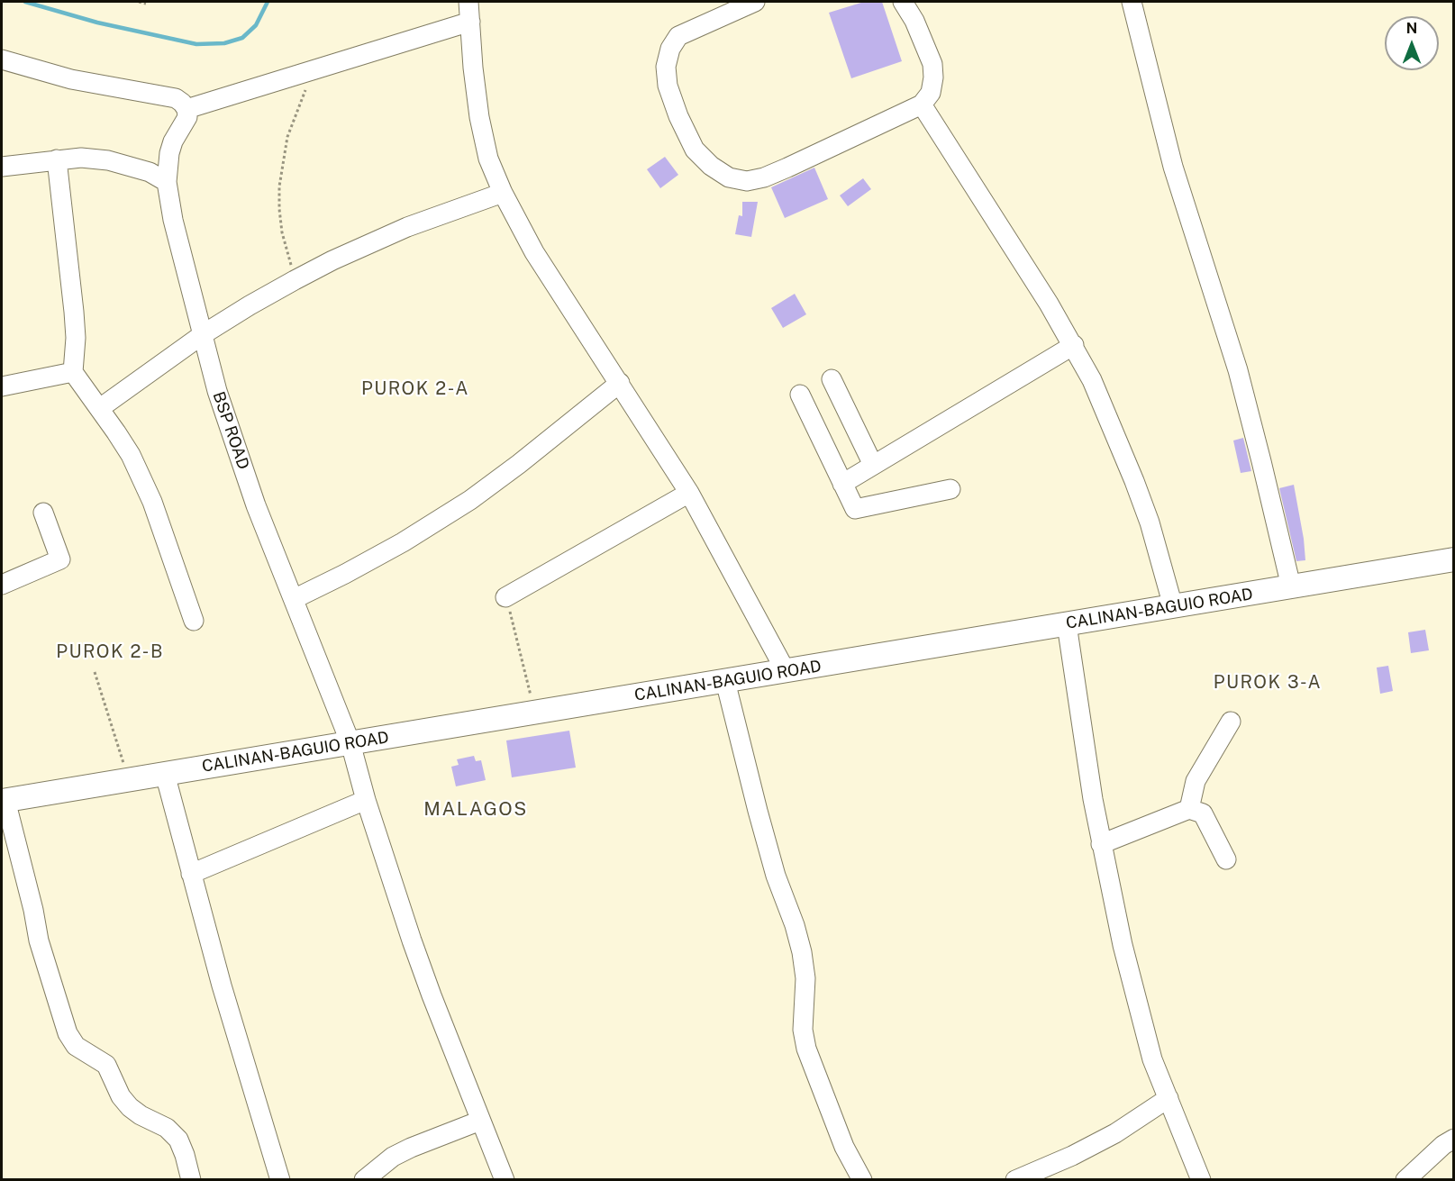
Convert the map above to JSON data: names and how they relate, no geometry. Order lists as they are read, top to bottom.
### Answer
{
  "streets": {
    "main road": ["CALINAN-BAGUIO ROAD"],
    "street": ["BSP ROAD"]
  },
  "crossings": [
    ["BSP ROAD", "CALINAN-BAGUIO ROAD"]
  ],
  "districts": [
    "PUROK 2-A",
    "PUROK 2-B",
    "PUROK 3-A",
    "MALAGOS"
  ],
  "north": "top"
}
